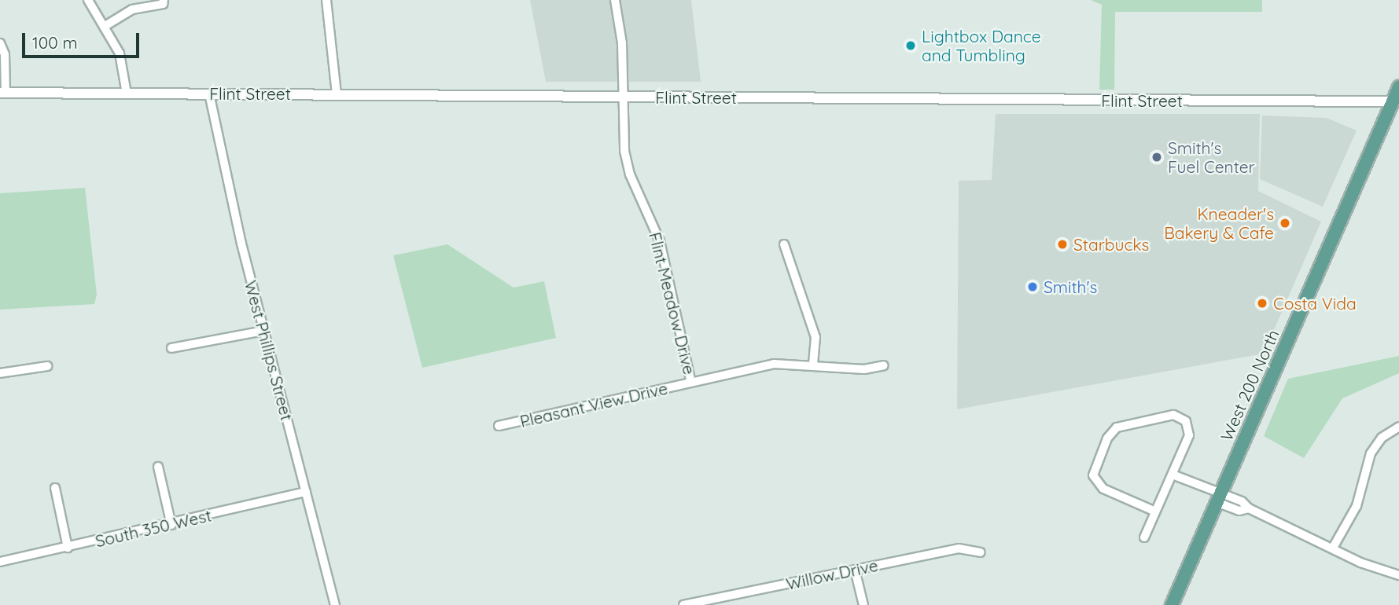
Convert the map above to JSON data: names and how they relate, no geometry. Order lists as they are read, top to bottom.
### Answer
{
  "streets": {
    "main road": ["West 200 North"],
    "street": [
      "Flint Street",
      "Flint Meadow Drive",
      "West Phillips Street",
      "Pleasant View Drive",
      "South 350 West",
      "Willow Drive"
    ]
  },
  "crossings": [
    ["Flint Street", "Flint Meadow Drive"],
    ["Flint Street", "West Phillips Street"],
    ["Flint Street", "West 200 North"],
    ["Flint Meadow Drive", "Pleasant View Drive"],
    ["West Phillips Street", "South 350 West"]
  ],
  "places": [
    "Lightbox Dance and Tumbling",
    "Smith's Fuel Center",
    "Kneader's Bakery & Cafe",
    "Starbucks",
    "Smith's",
    "Costa Vida"
  ],
  "scale_bar": "100 m"
}
